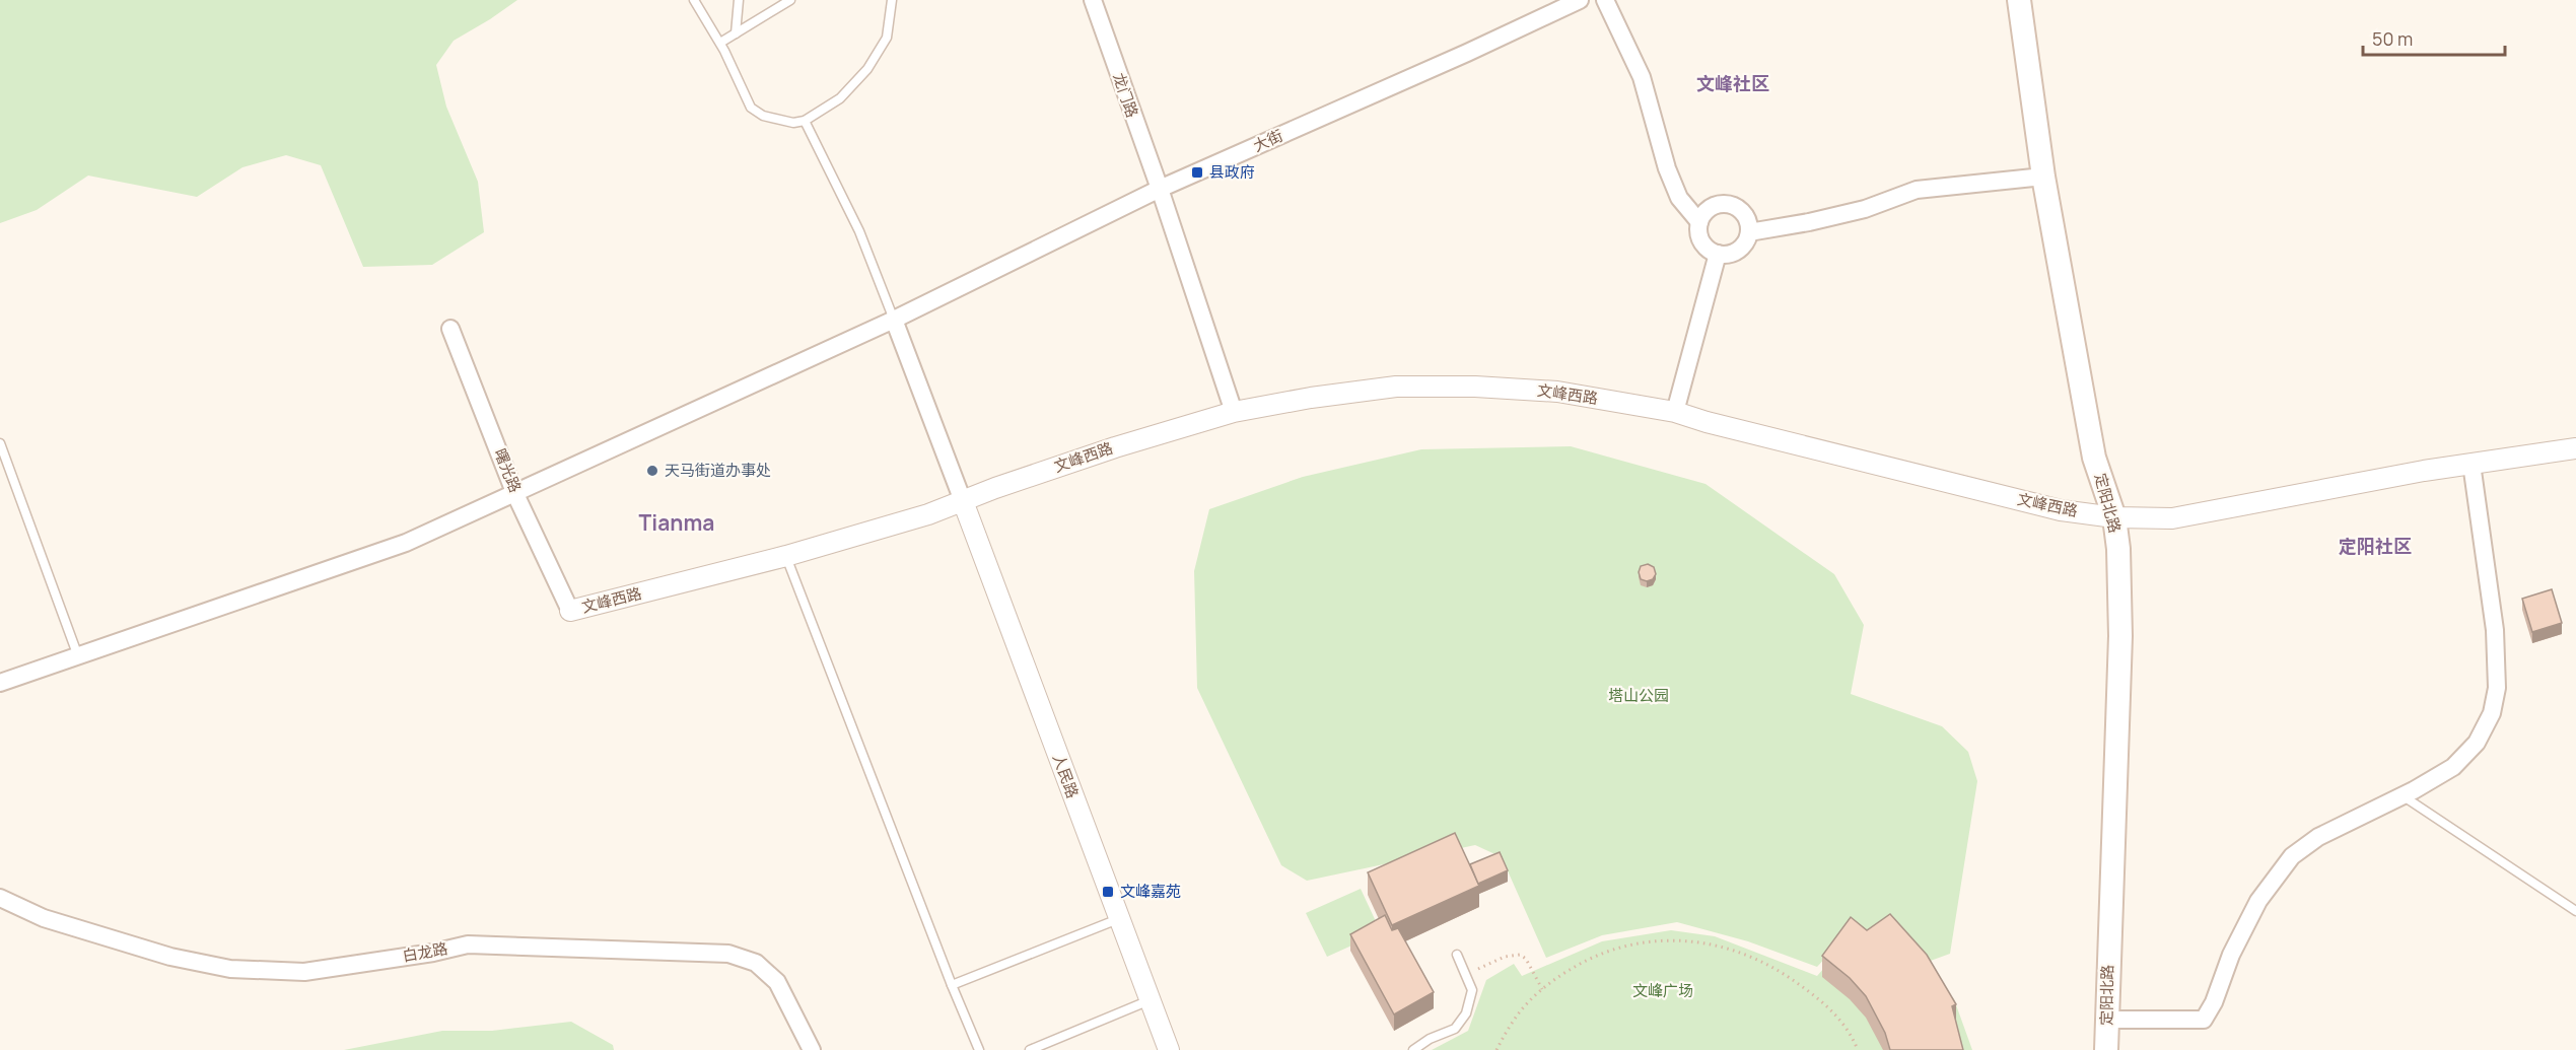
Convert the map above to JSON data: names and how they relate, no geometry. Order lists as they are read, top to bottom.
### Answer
{
  "streets": {
    "main road": ["定阳北路"],
    "street": [
      "龙门路",
      "大街",
      "文峰西路",
      "曙光路",
      "人民路",
      "白龙路"
    ]
  },
  "crossings": [
    ["龙门路", "大街"],
    ["龙门路", "文峰西路"],
    ["大街", "曙光路"],
    ["文峰西路", "曙光路"],
    ["文峰西路", "定阳北路"],
    ["文峰西路", "人民路"]
  ],
  "districts": ["文峰社区", "Tianma", "定阳社区"],
  "parks": ["塔山公园", "文峰广场"],
  "places": {
    "transit": ["县政府", "文峰嘉苑"],
    "other": ["天马街道办事处"]
  },
  "scale_bar": "50 m"
}
